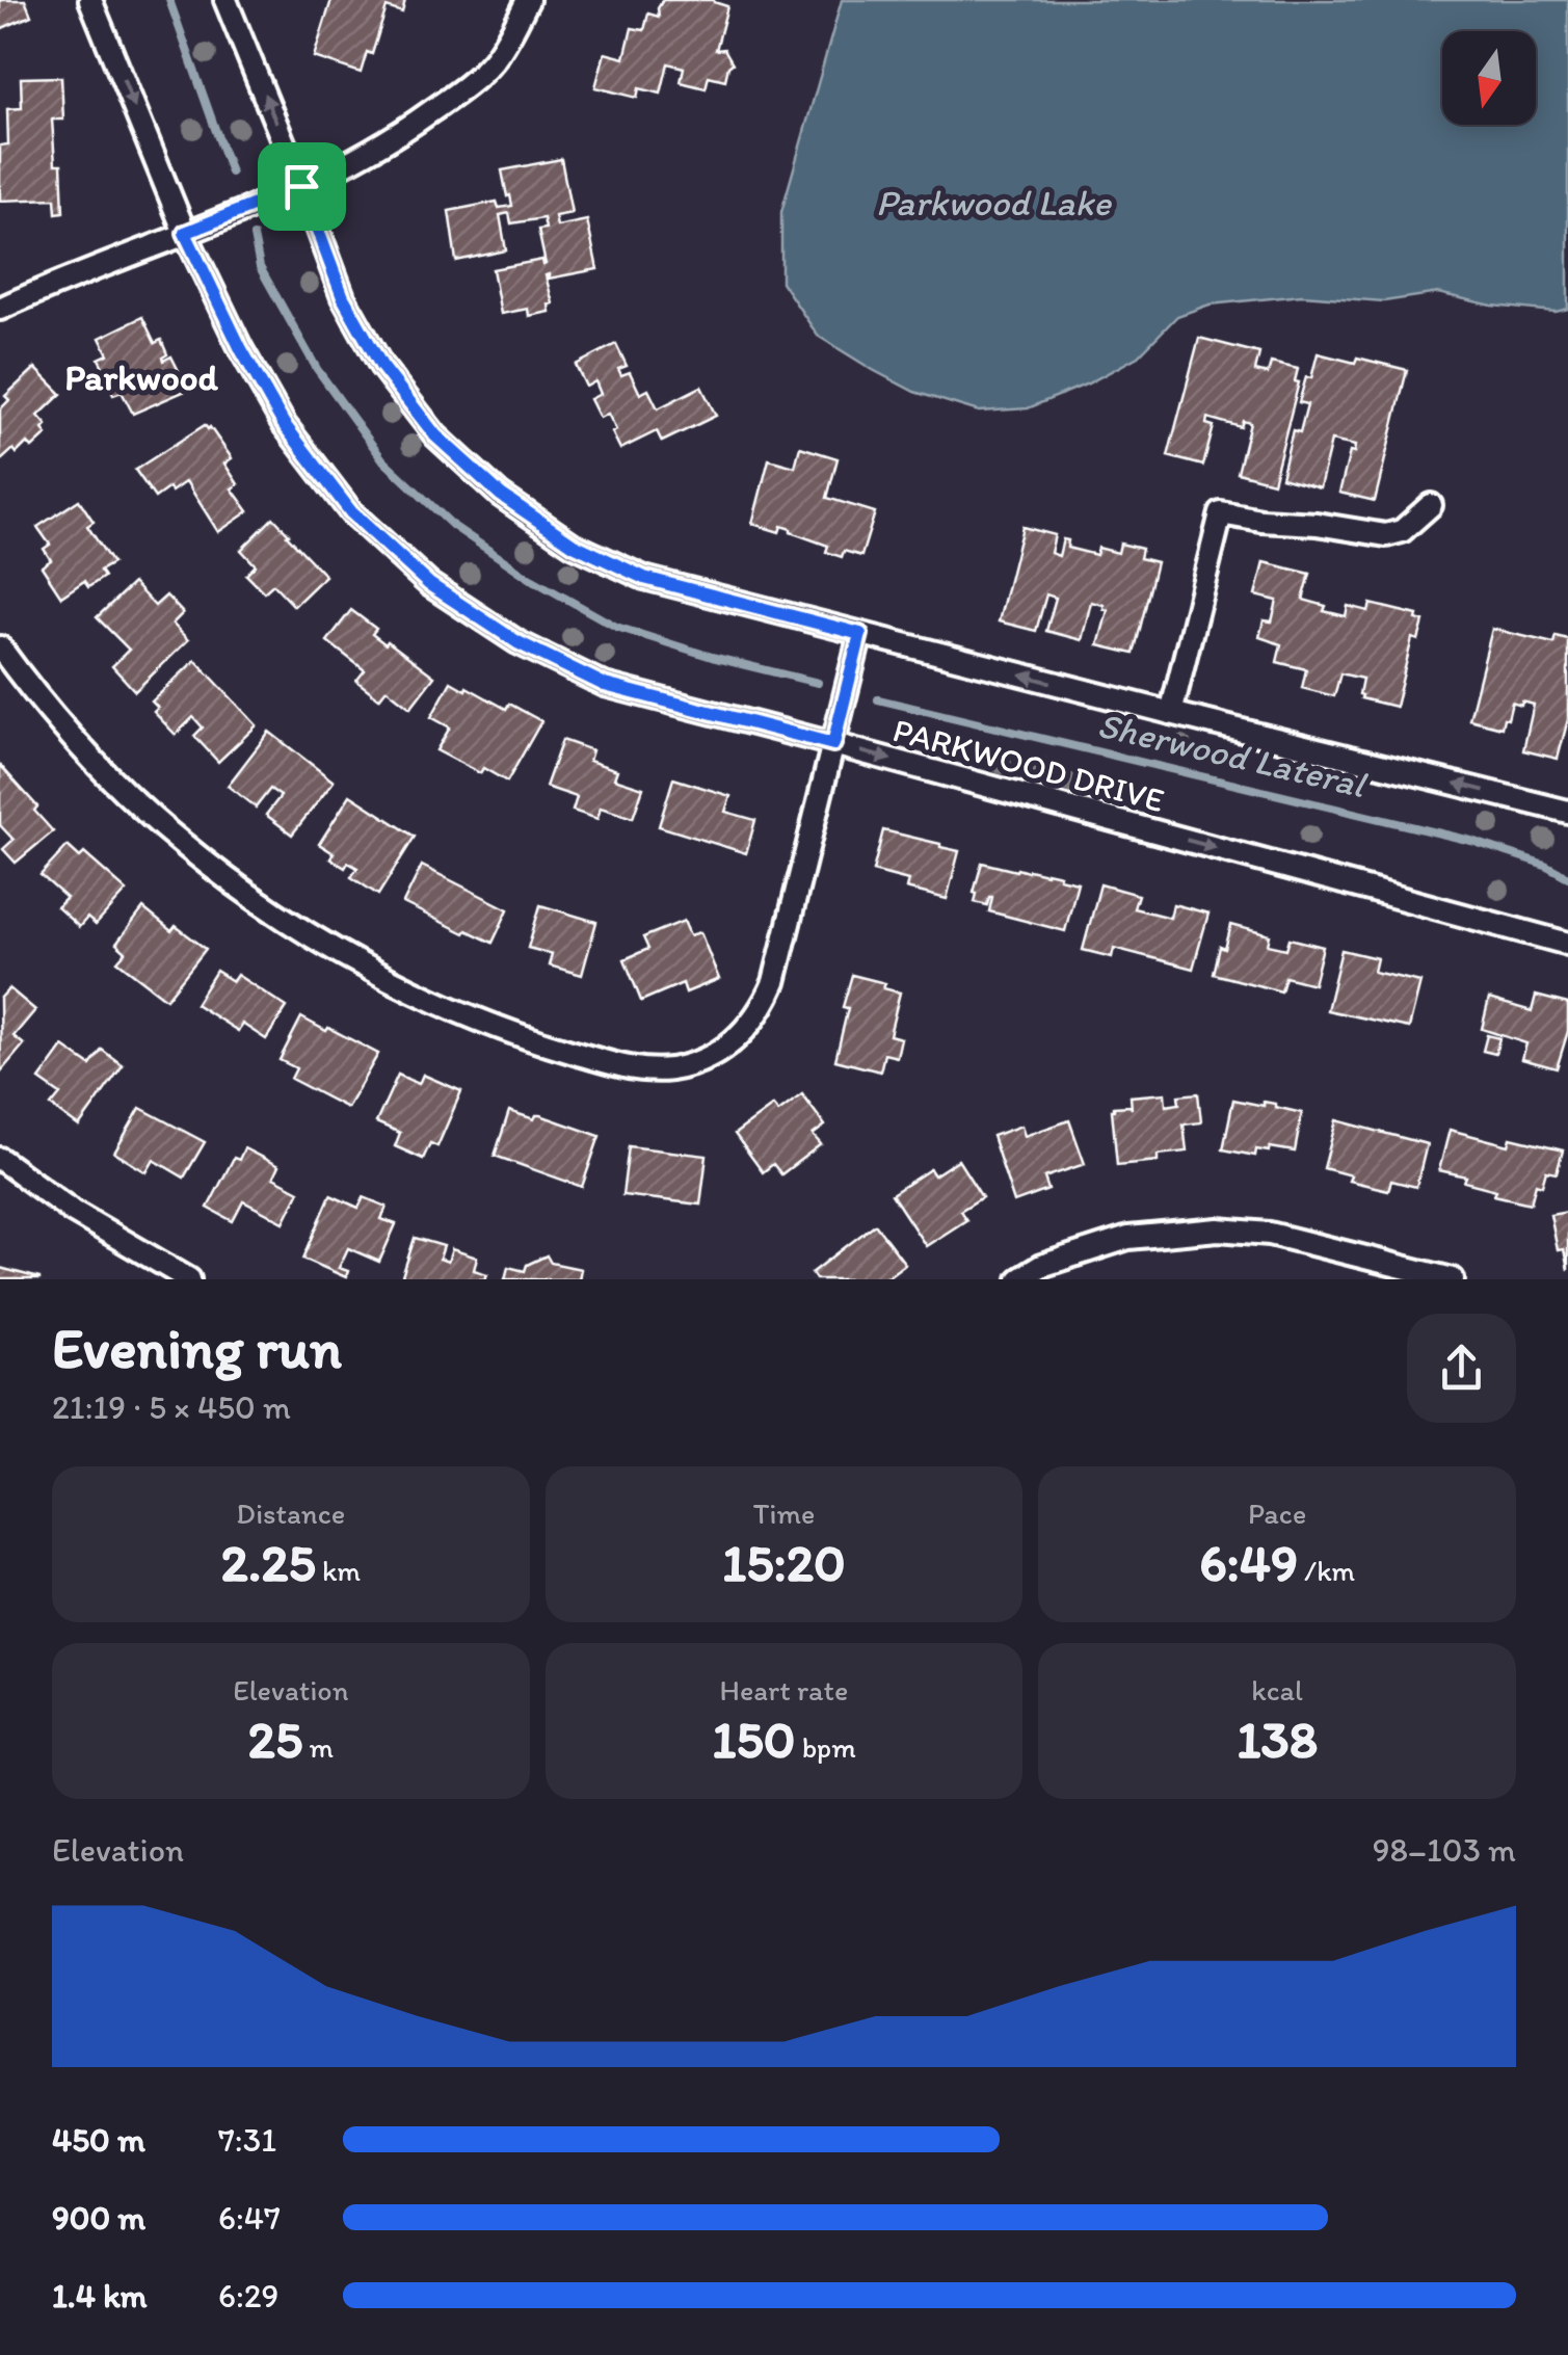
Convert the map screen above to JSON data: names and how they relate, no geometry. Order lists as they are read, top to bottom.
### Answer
{
  "streets": {
    "street": ["PARKWOOD DRIVE"]
  },
  "districts": ["Parkwood"],
  "water": ["Parkwood Lake", "Sherwood Lateral"],
  "north": "bottom",
  "page": {
    "heading": ["Evening run", "21:19 · 5 × 450 m"],
    "stats": [
      ["Distance", "2.25 km"],
      ["Time", "15:20"],
      ["Pace", "6:49 /km"],
      ["Elevation", "25 m"],
      ["Heart rate", "150 bpm"],
      ["kcal", "138"]
    ],
    "chart": ["Elevation", "98–103 m"],
    "list": [
      {
        "name": "450 m",
        "note": "7:31"
      },
      {
        "name": "900 m",
        "note": "6:47"
      },
      {
        "name": "1.4 km",
        "note": "6:29"
      }
    ]
  }
}
